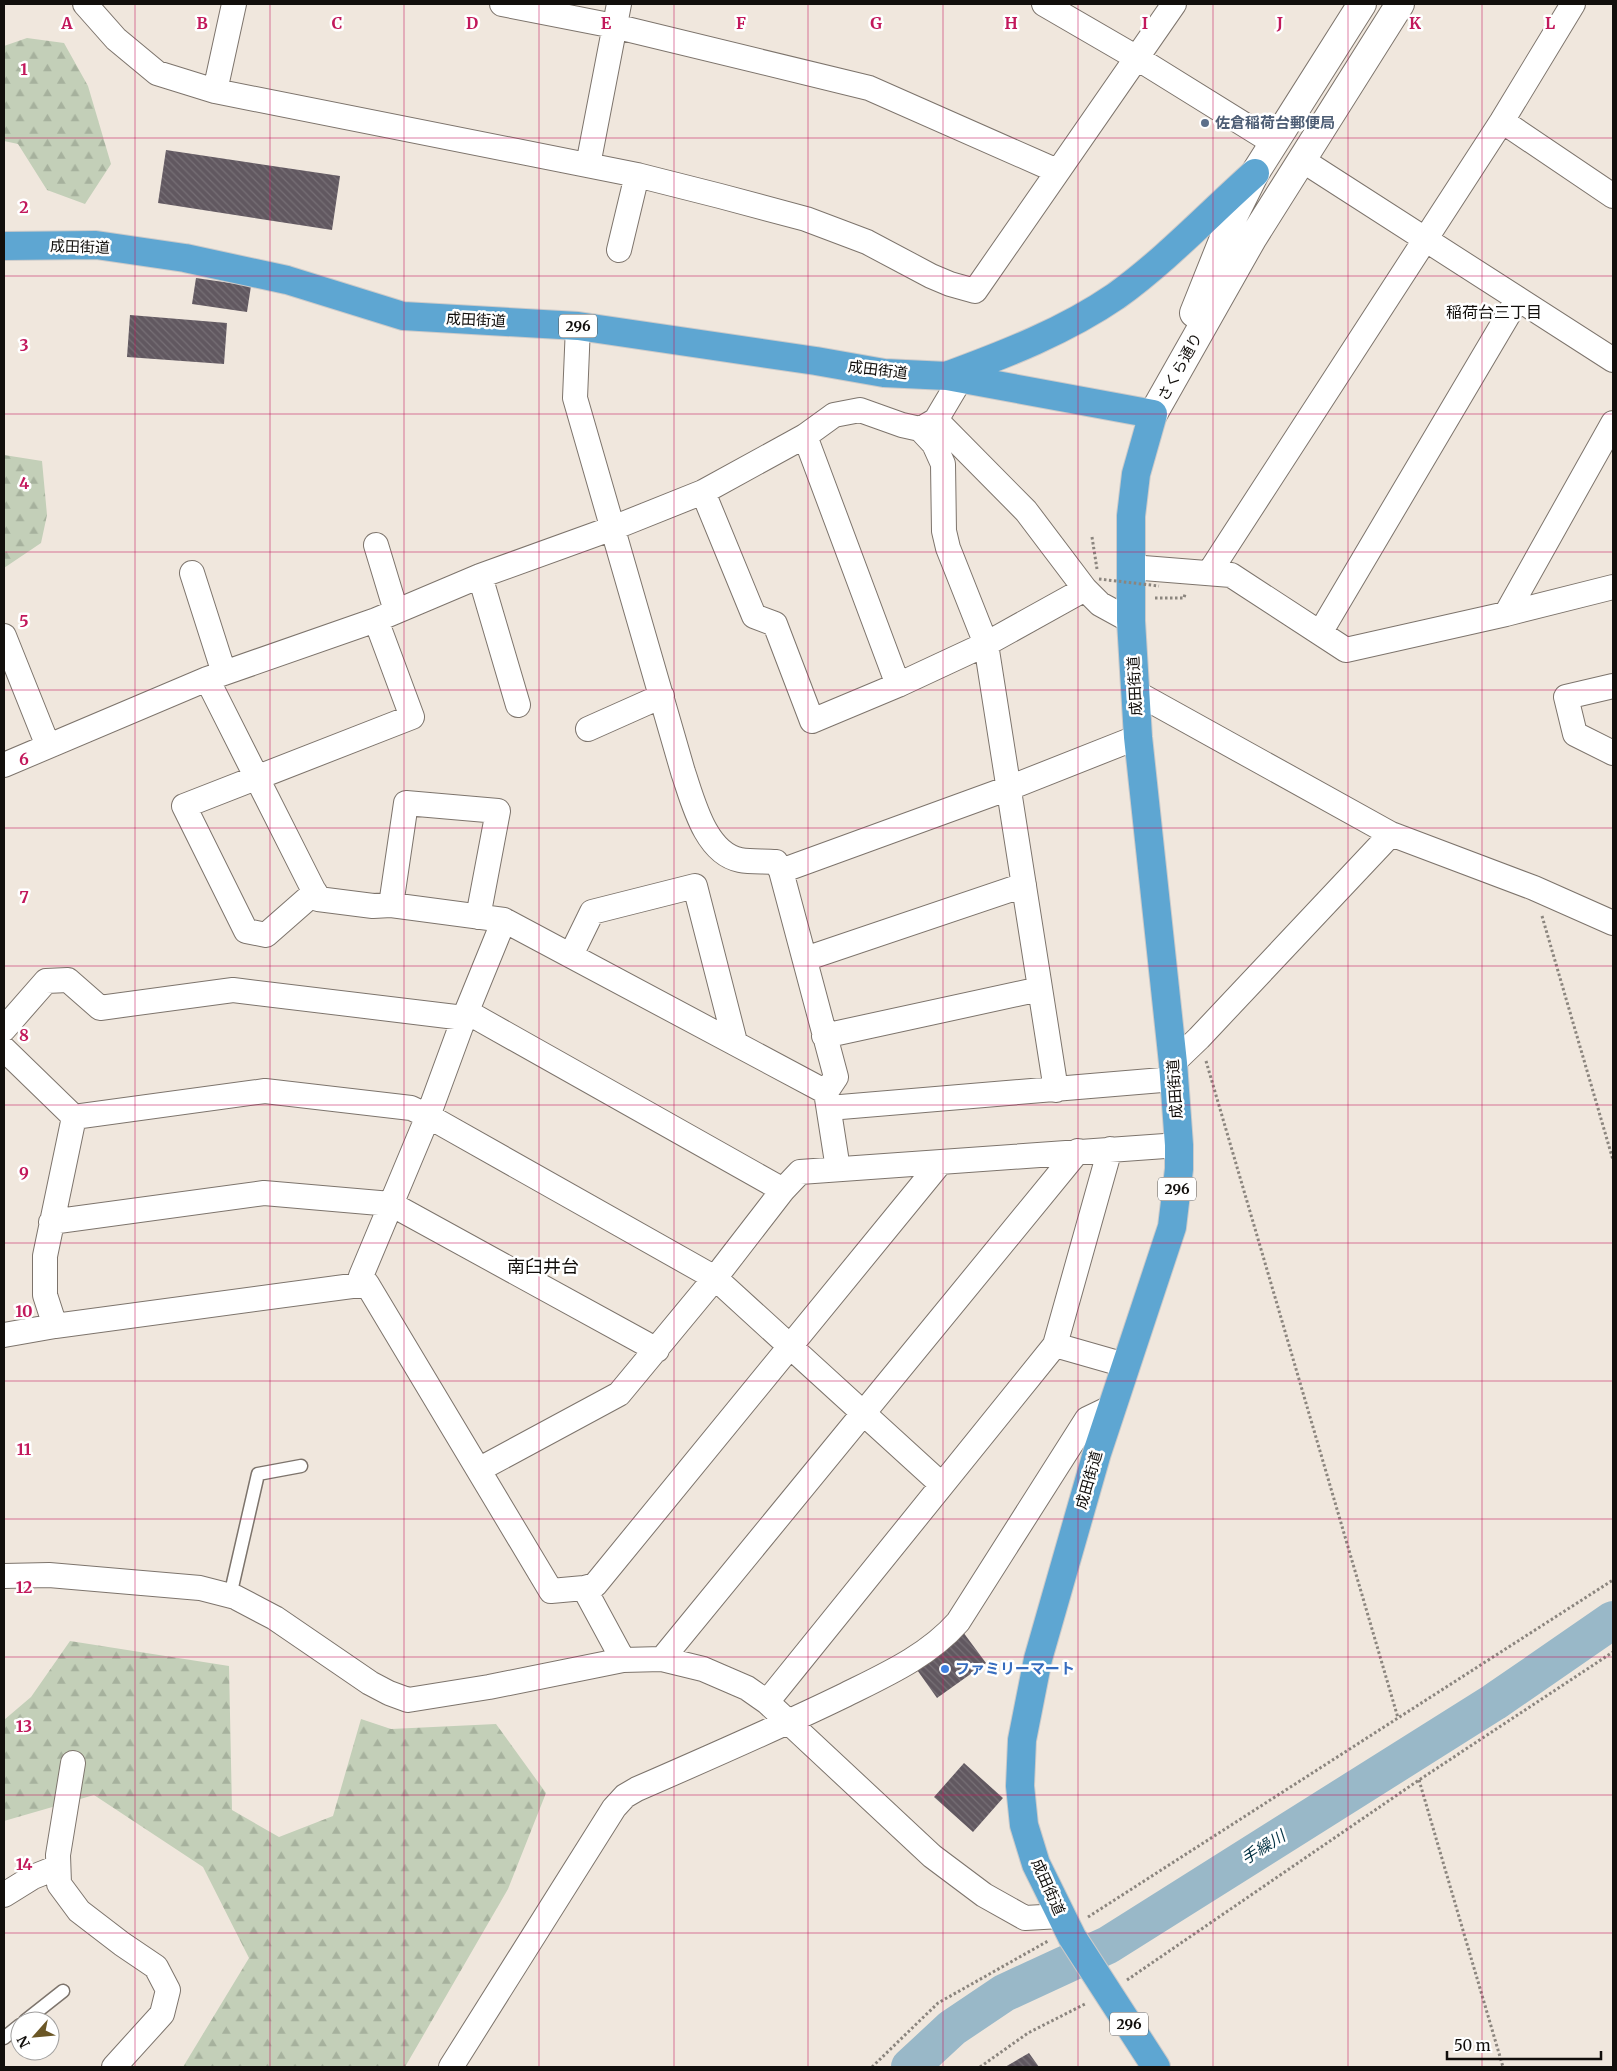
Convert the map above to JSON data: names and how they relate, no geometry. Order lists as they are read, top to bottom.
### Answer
{
  "streets": {
    "highway": ["成田街道", "296"],
    "street": ["さくら通り"]
  },
  "crossings": [
    ["成田街道", "さくら通り"]
  ],
  "districts": ["稲荷台三丁目", "南臼井台"],
  "water": ["手繰川"],
  "places": ["佐倉稲荷台郵便局", "ファミリーマート"],
  "scale_bar": "50 m",
  "north": "bottom left",
  "grid": {
    "columns": [
      "A",
      "B",
      "C",
      "D",
      "E",
      "F",
      "G",
      "H",
      "I",
      "J",
      "K",
      "L"
    ],
    "rows": [
      "1",
      "2",
      "3",
      "4",
      "5",
      "6",
      "7",
      "8",
      "9",
      "10",
      "11",
      "12",
      "13",
      "14"
    ]
  }
}
